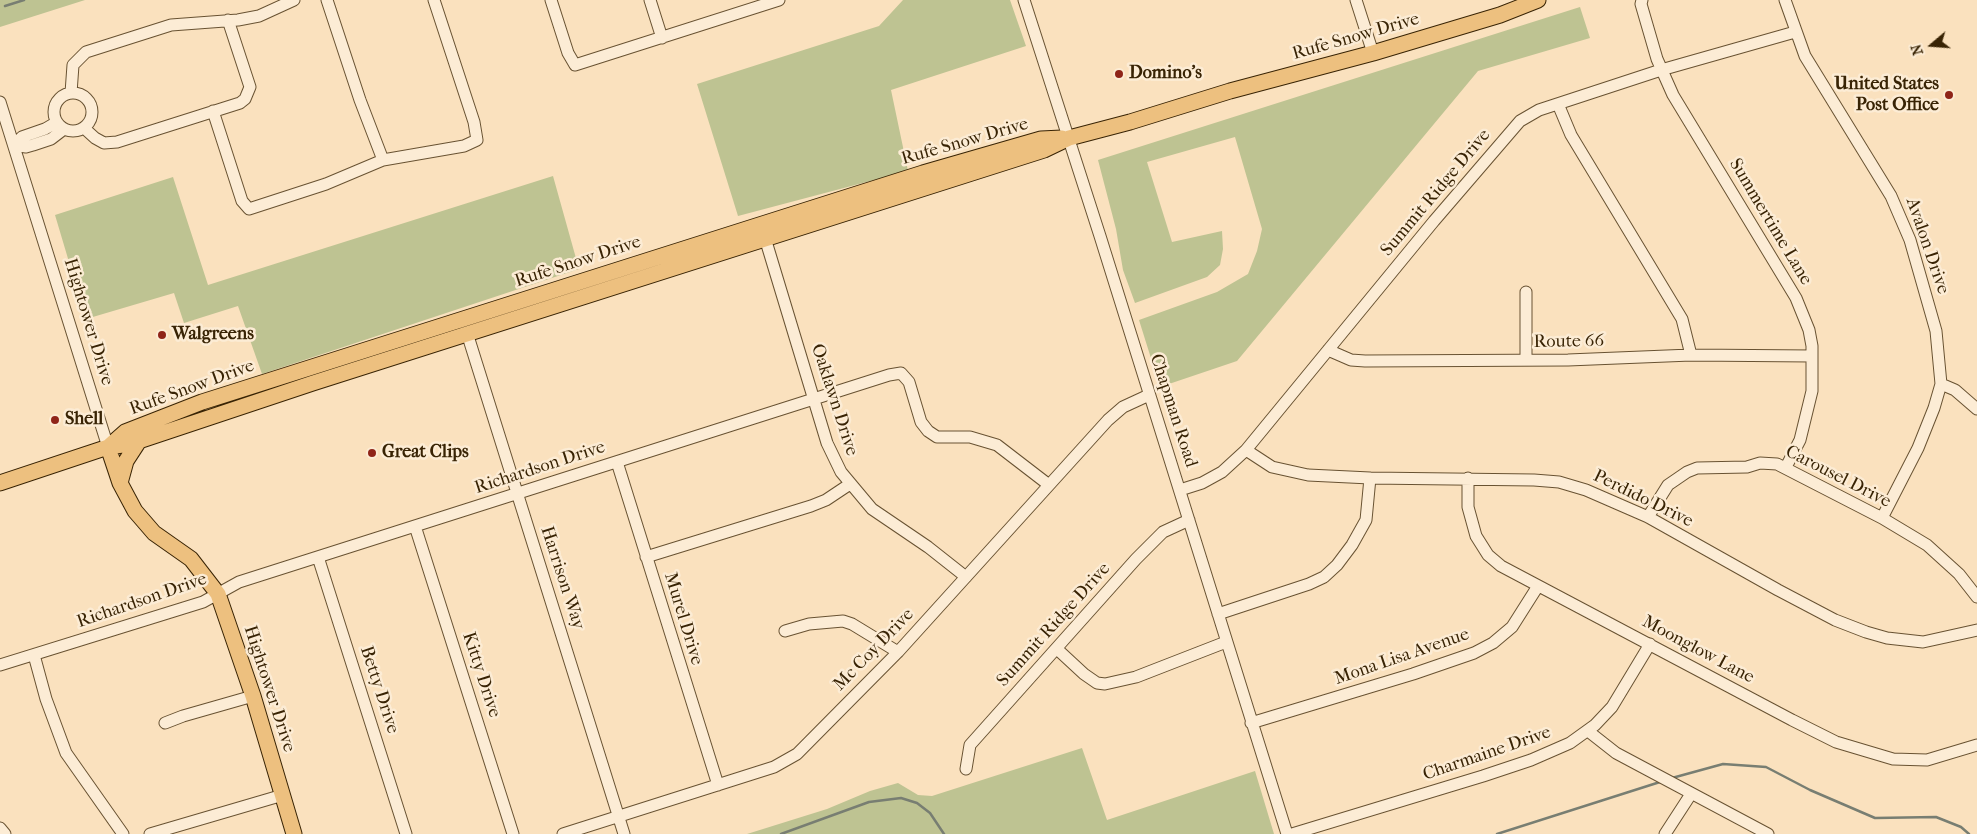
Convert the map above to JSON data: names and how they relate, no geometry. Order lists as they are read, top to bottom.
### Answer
{
  "streets": {
    "main road": ["Rufe Snow Drive", "Hightower Drive"],
    "street": [
      "Summit Ridge Drive",
      "Summertime Lane",
      "Avalon Drive",
      "Route 66",
      "Oaklawn Drive",
      "Chapman Road",
      "Richardson Drive",
      "Carousel Drive",
      "Perdido Drive",
      "Harrison Way",
      "Murel Drive",
      "Mc Coy Drive",
      "Moonglow Lane",
      "Mona Lisa Avenue",
      "Kitty Drive",
      "Betty Drive",
      "Charmaine Drive"
    ]
  },
  "crossings": [
    ["Rufe Snow Drive", "Hightower Drive"],
    ["Rufe Snow Drive", "Oaklawn Drive"],
    ["Rufe Snow Drive", "Chapman Road"],
    ["Rufe Snow Drive", "Harrison Way"],
    ["Summit Ridge Drive", "Summertime Lane"],
    ["Summit Ridge Drive", "Avalon Drive"],
    ["Summit Ridge Drive", "Route 66"],
    ["Summit Ridge Drive", "Chapman Road"],
    ["Summit Ridge Drive", "Perdido Drive"],
    ["Summertime Lane", "Route 66"],
    ["Summertime Lane", "Carousel Drive"],
    ["Avalon Drive", "Carousel Drive"],
    ["Hightower Drive", "Richardson Drive"],
    ["Oaklawn Drive", "Richardson Drive"],
    ["Oaklawn Drive", "Mc Coy Drive"],
    ["Chapman Road", "Mc Coy Drive"],
    ["Chapman Road", "Mona Lisa Avenue"],
    ["Richardson Drive", "Harrison Way"],
    ["Richardson Drive", "Murel Drive"],
    ["Richardson Drive", "Mc Coy Drive"],
    ["Richardson Drive", "Kitty Drive"],
    ["Richardson Drive", "Betty Drive"],
    ["Carousel Drive", "Perdido Drive"],
    ["Perdido Drive", "Moonglow Lane"],
    ["Harrison Way", "Mc Coy Drive"],
    ["Murel Drive", "Mc Coy Drive"],
    ["Moonglow Lane", "Mona Lisa Avenue"],
    ["Moonglow Lane", "Charmaine Drive"]
  ],
  "places": [
    "Domino's",
    "United States Post Office",
    "Walgreens",
    "Shell",
    "Great Clips"
  ],
  "north": "left"
}
